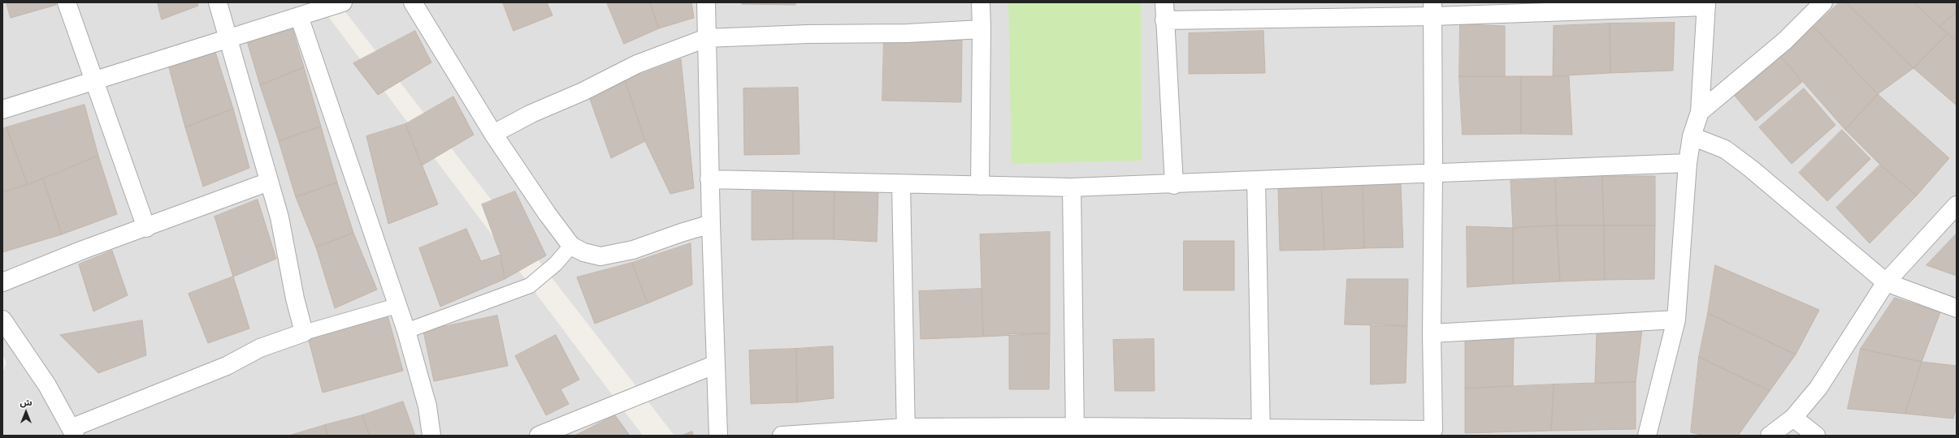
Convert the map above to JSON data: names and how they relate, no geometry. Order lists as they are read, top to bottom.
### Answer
{
  "north": "top"
}
